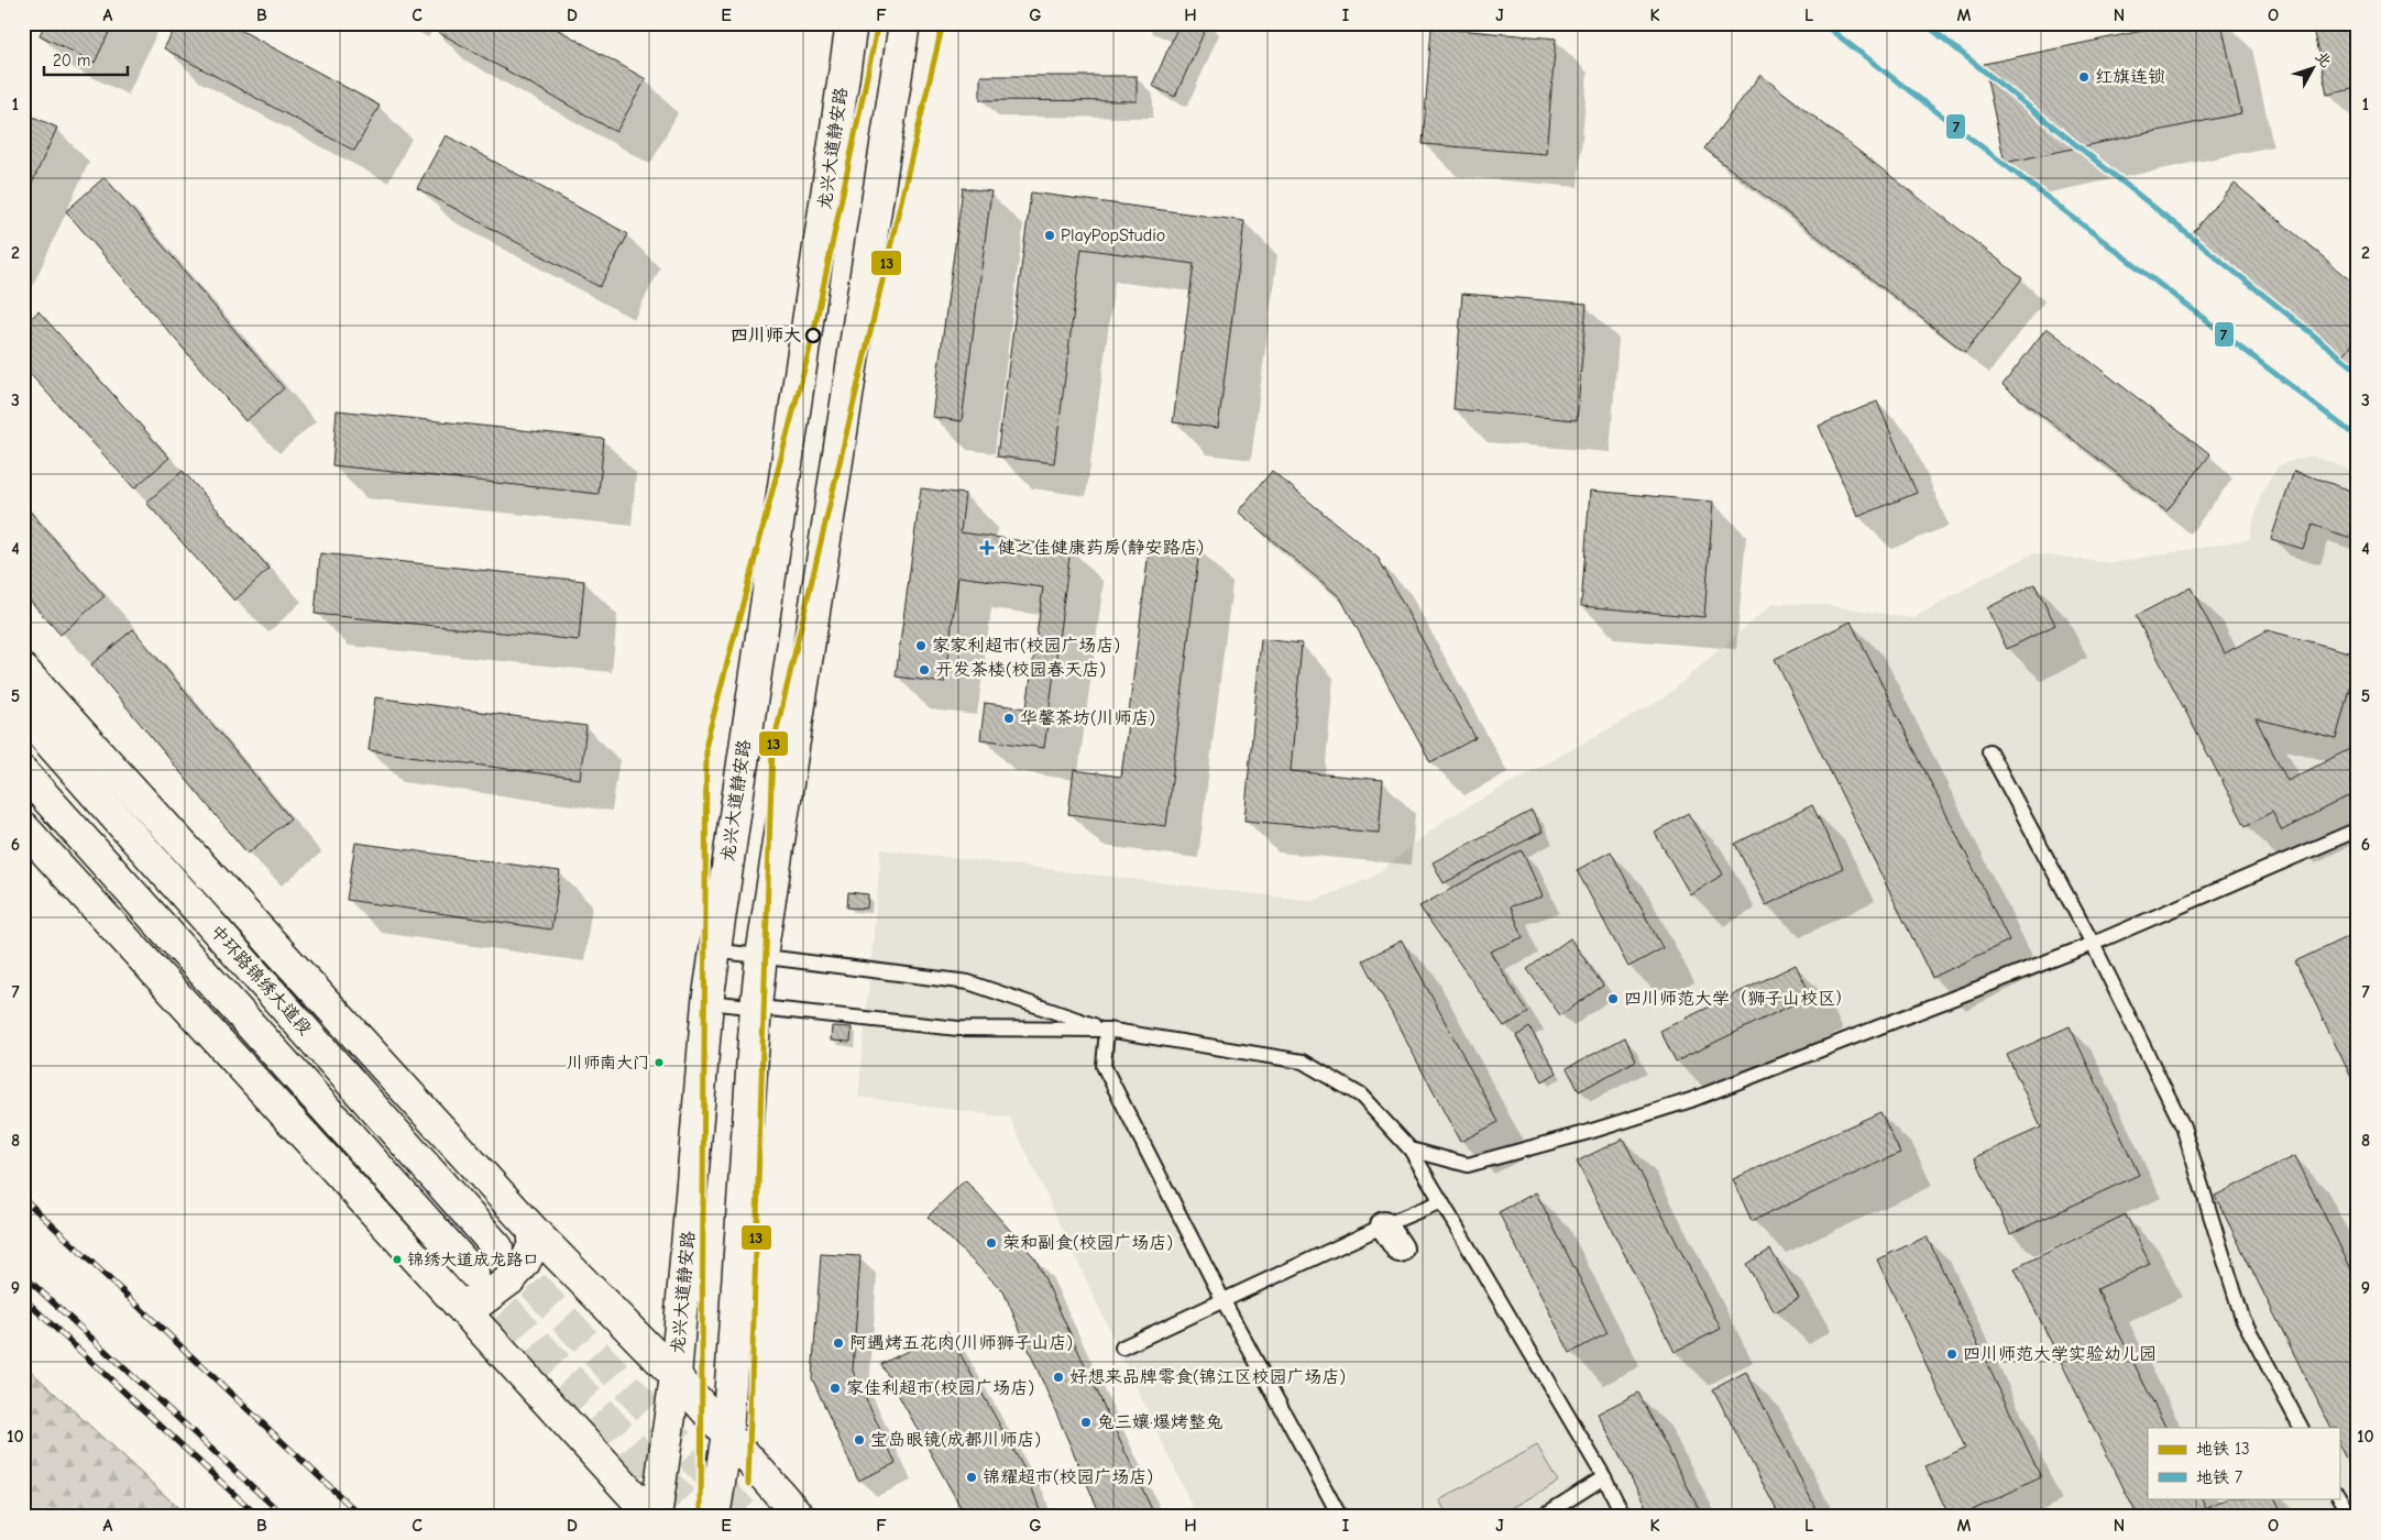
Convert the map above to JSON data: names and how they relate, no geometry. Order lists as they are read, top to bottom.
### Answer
{
  "streets": {
    "main road": ["龙兴大道静安路", "中环路锦绣大道段"]
  },
  "places": {
    "other": [
      "红旗连锁",
      "PlayPopStudio",
      "四川师大",
      "家家利超市(校园广场店)",
      "开发茶楼(校园春天店)",
      "华馨茶坊(川师店)",
      "四川师范大学（狮子山校区）",
      "川师南大门",
      "荣和副食(校园广场店)",
      "锦绣大道成龙路口",
      "阿遇烤五花肉(川师狮子山店)",
      "四川师范大学实验幼儿园",
      "好想来品牌零食(锦江区校园广场店)",
      "家佳利超市(校园广场店)",
      "兔三孃·爆烤整兔",
      "宝岛眼镜(成都川师店)",
      "锦耀超市(校园广场店)"
    ],
    "health": ["健之佳健康药房(静安路店)"]
  },
  "lines": ["metro line 13", "metro line 7"],
  "legend": ["地铁 13", "地铁 7"],
  "scale_bar": "20 m",
  "north": "top right",
  "grid": {
    "columns": [
      "A",
      "B",
      "C",
      "D",
      "E",
      "F",
      "G",
      "H",
      "I",
      "J",
      "K",
      "L",
      "M",
      "N",
      "O"
    ],
    "rows": [
      "1",
      "2",
      "3",
      "4",
      "5",
      "6",
      "7",
      "8",
      "9",
      "10"
    ]
  }
}
